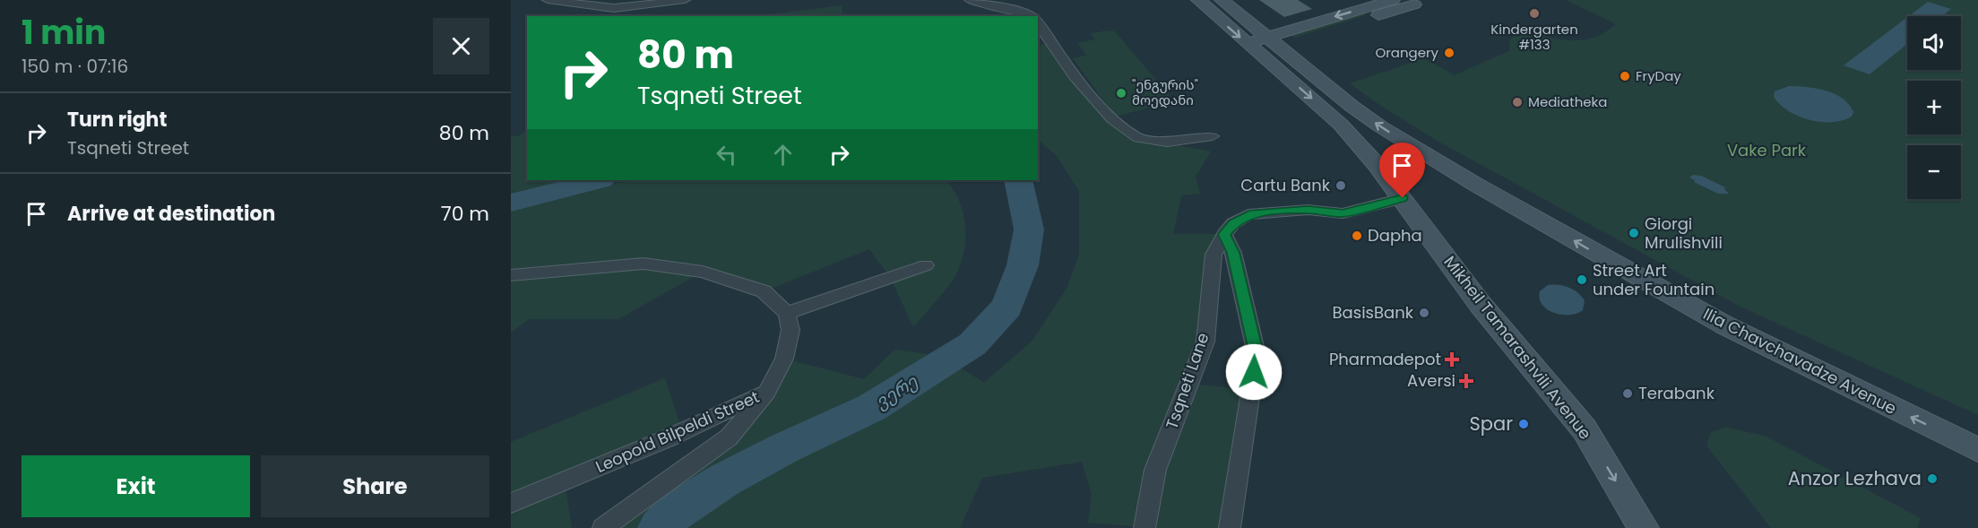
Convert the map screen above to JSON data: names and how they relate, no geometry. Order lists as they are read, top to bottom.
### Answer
{
  "streets": {
    "main road": ["Mikheil Tamarashvili Avenue", "Ilia Chavchavadze Avenue"],
    "street": ["Tsqneti Lane", "Leopold Bilpeldi Street"]
  },
  "crossings": [
    ["Mikheil Tamarashvili Avenue", "Ilia Chavchavadze Avenue"]
  ],
  "one_way": ["Mikheil Tamarashvili Avenue"],
  "water": ["ვერე"],
  "parks": ["Vake Park"],
  "places": {
    "other": [
      "Kindergarten #133",
      "Orangery",
      "FryDay",
      "\"ენგურის\" მოედანი",
      "Mediatheka",
      "Cartu Bank",
      "Giorgi Mrulishvili",
      "Dapha",
      "Street Art under Fountain",
      "BasisBank",
      "Terabank",
      "Spar",
      "Anzor Lezhava"
    ],
    "health": ["Pharmadepot", "Aversi"]
  },
  "page": {
    "heading": ["1 min", "150 m · 07:16"],
    "map_buttons": ["+", "−"],
    "turn": ["80 m", "Tsqneti Street"],
    "list": [
      {
        "name": "Turn right",
        "note": "Tsqneti Street",
        "value": "80 m"
      },
      {
        "name": "Arrive at destination",
        "value": "70 m"
      }
    ],
    "buttons": ["Exit", "Share"]
  }
}
